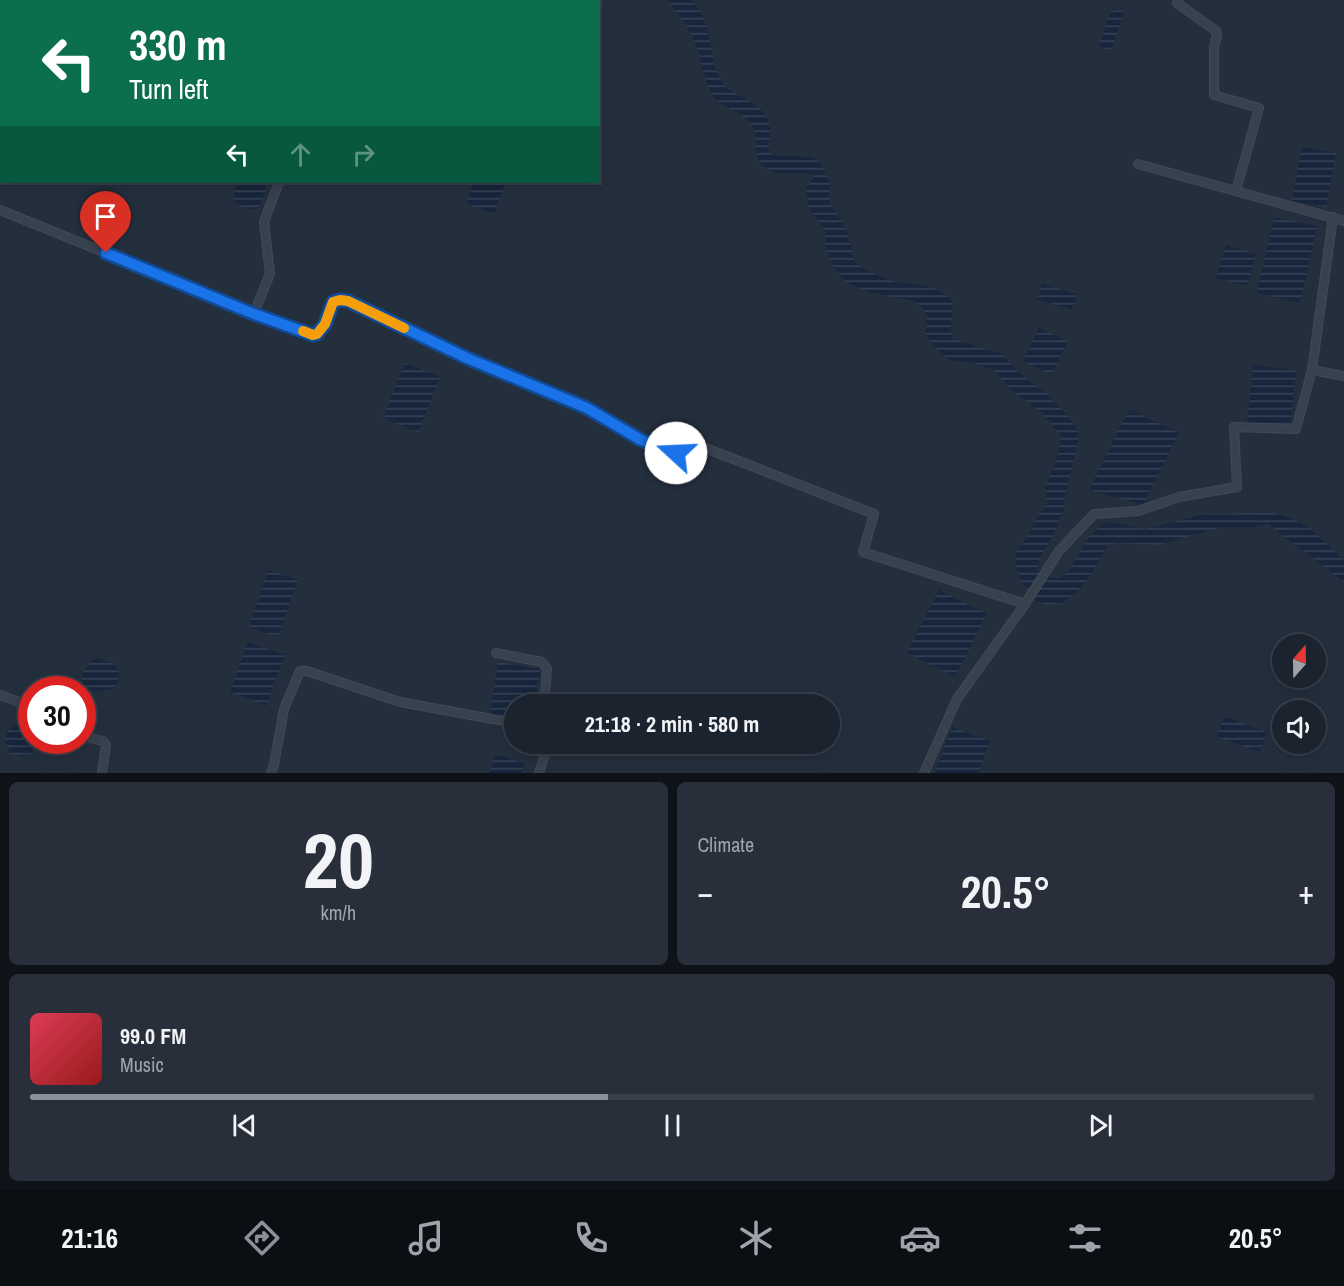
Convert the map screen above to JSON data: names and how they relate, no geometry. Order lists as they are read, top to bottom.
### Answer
{
  "north": "top",
  "page": {
    "turn": ["330 m", "Turn left"],
    "limit": "30",
    "trip": "21:18 · 2 min · 580 m",
    "tile": [
      ["20", "km/h"],
      "Climate"
    ],
    "heat": ["−", "20.5°", "+"],
    "song": ["99.0 FM", "Music"],
    "tabs": ["21:16", "20.5°"]
  }
}
